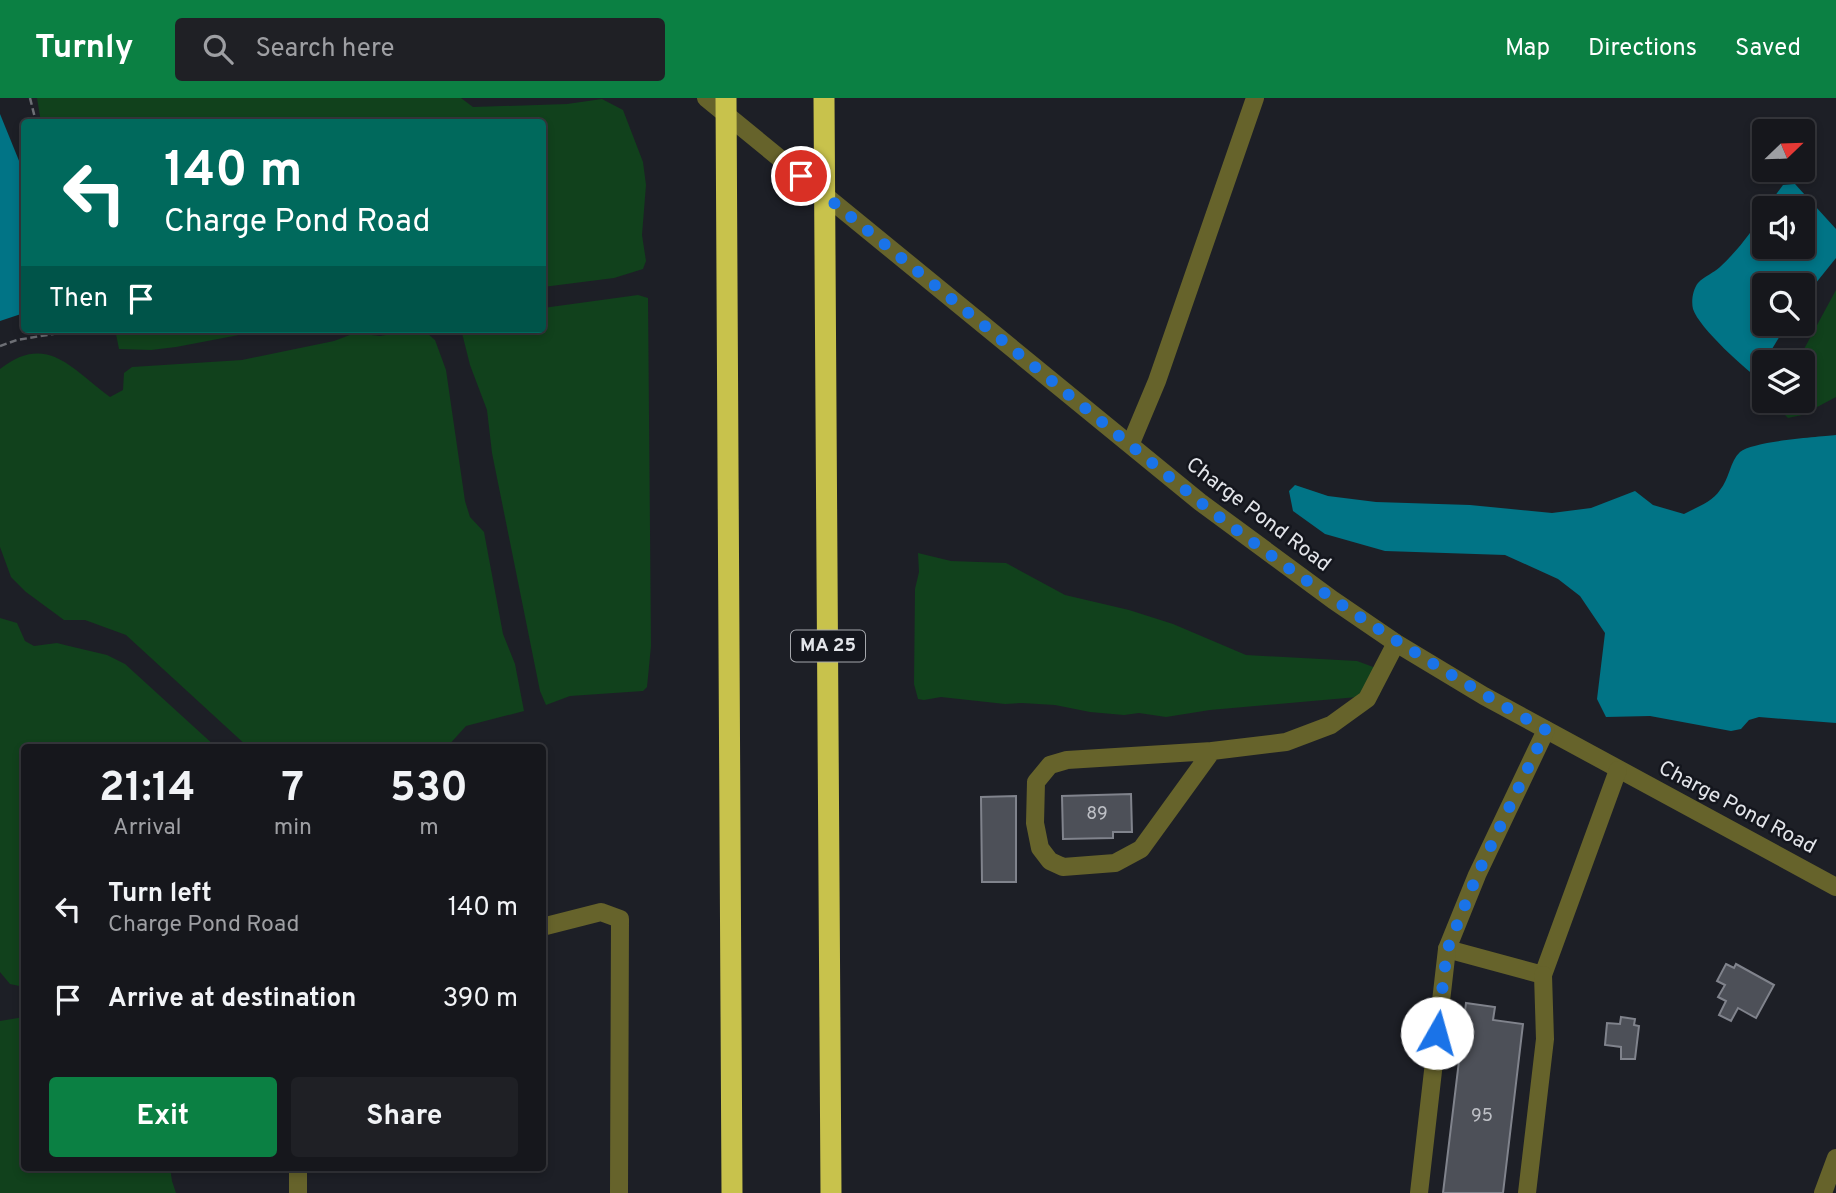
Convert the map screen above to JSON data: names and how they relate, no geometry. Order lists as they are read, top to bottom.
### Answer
{
  "streets": {
    "highway": ["MA 25"],
    "street": ["Charge Pond Road"]
  },
  "house_numbers": ["89", "95"],
  "north": "top right",
  "page": {
    "header": "Turnly",
    "search": "Search here",
    "nav": ["Map", "Directions", "Saved"],
    "turn": ["140 m", "Charge Pond Road"],
    "then": "Then",
    "eta": [
      "21:14",
      "Arrival",
      "7",
      "min",
      "530",
      "m"
    ],
    "list": [
      {
        "name": "Turn left",
        "note": "Charge Pond Road",
        "value": "140 m"
      },
      {
        "name": "Arrive at destination",
        "value": "390 m"
      }
    ],
    "buttons": ["Exit", "Share"]
  }
}
